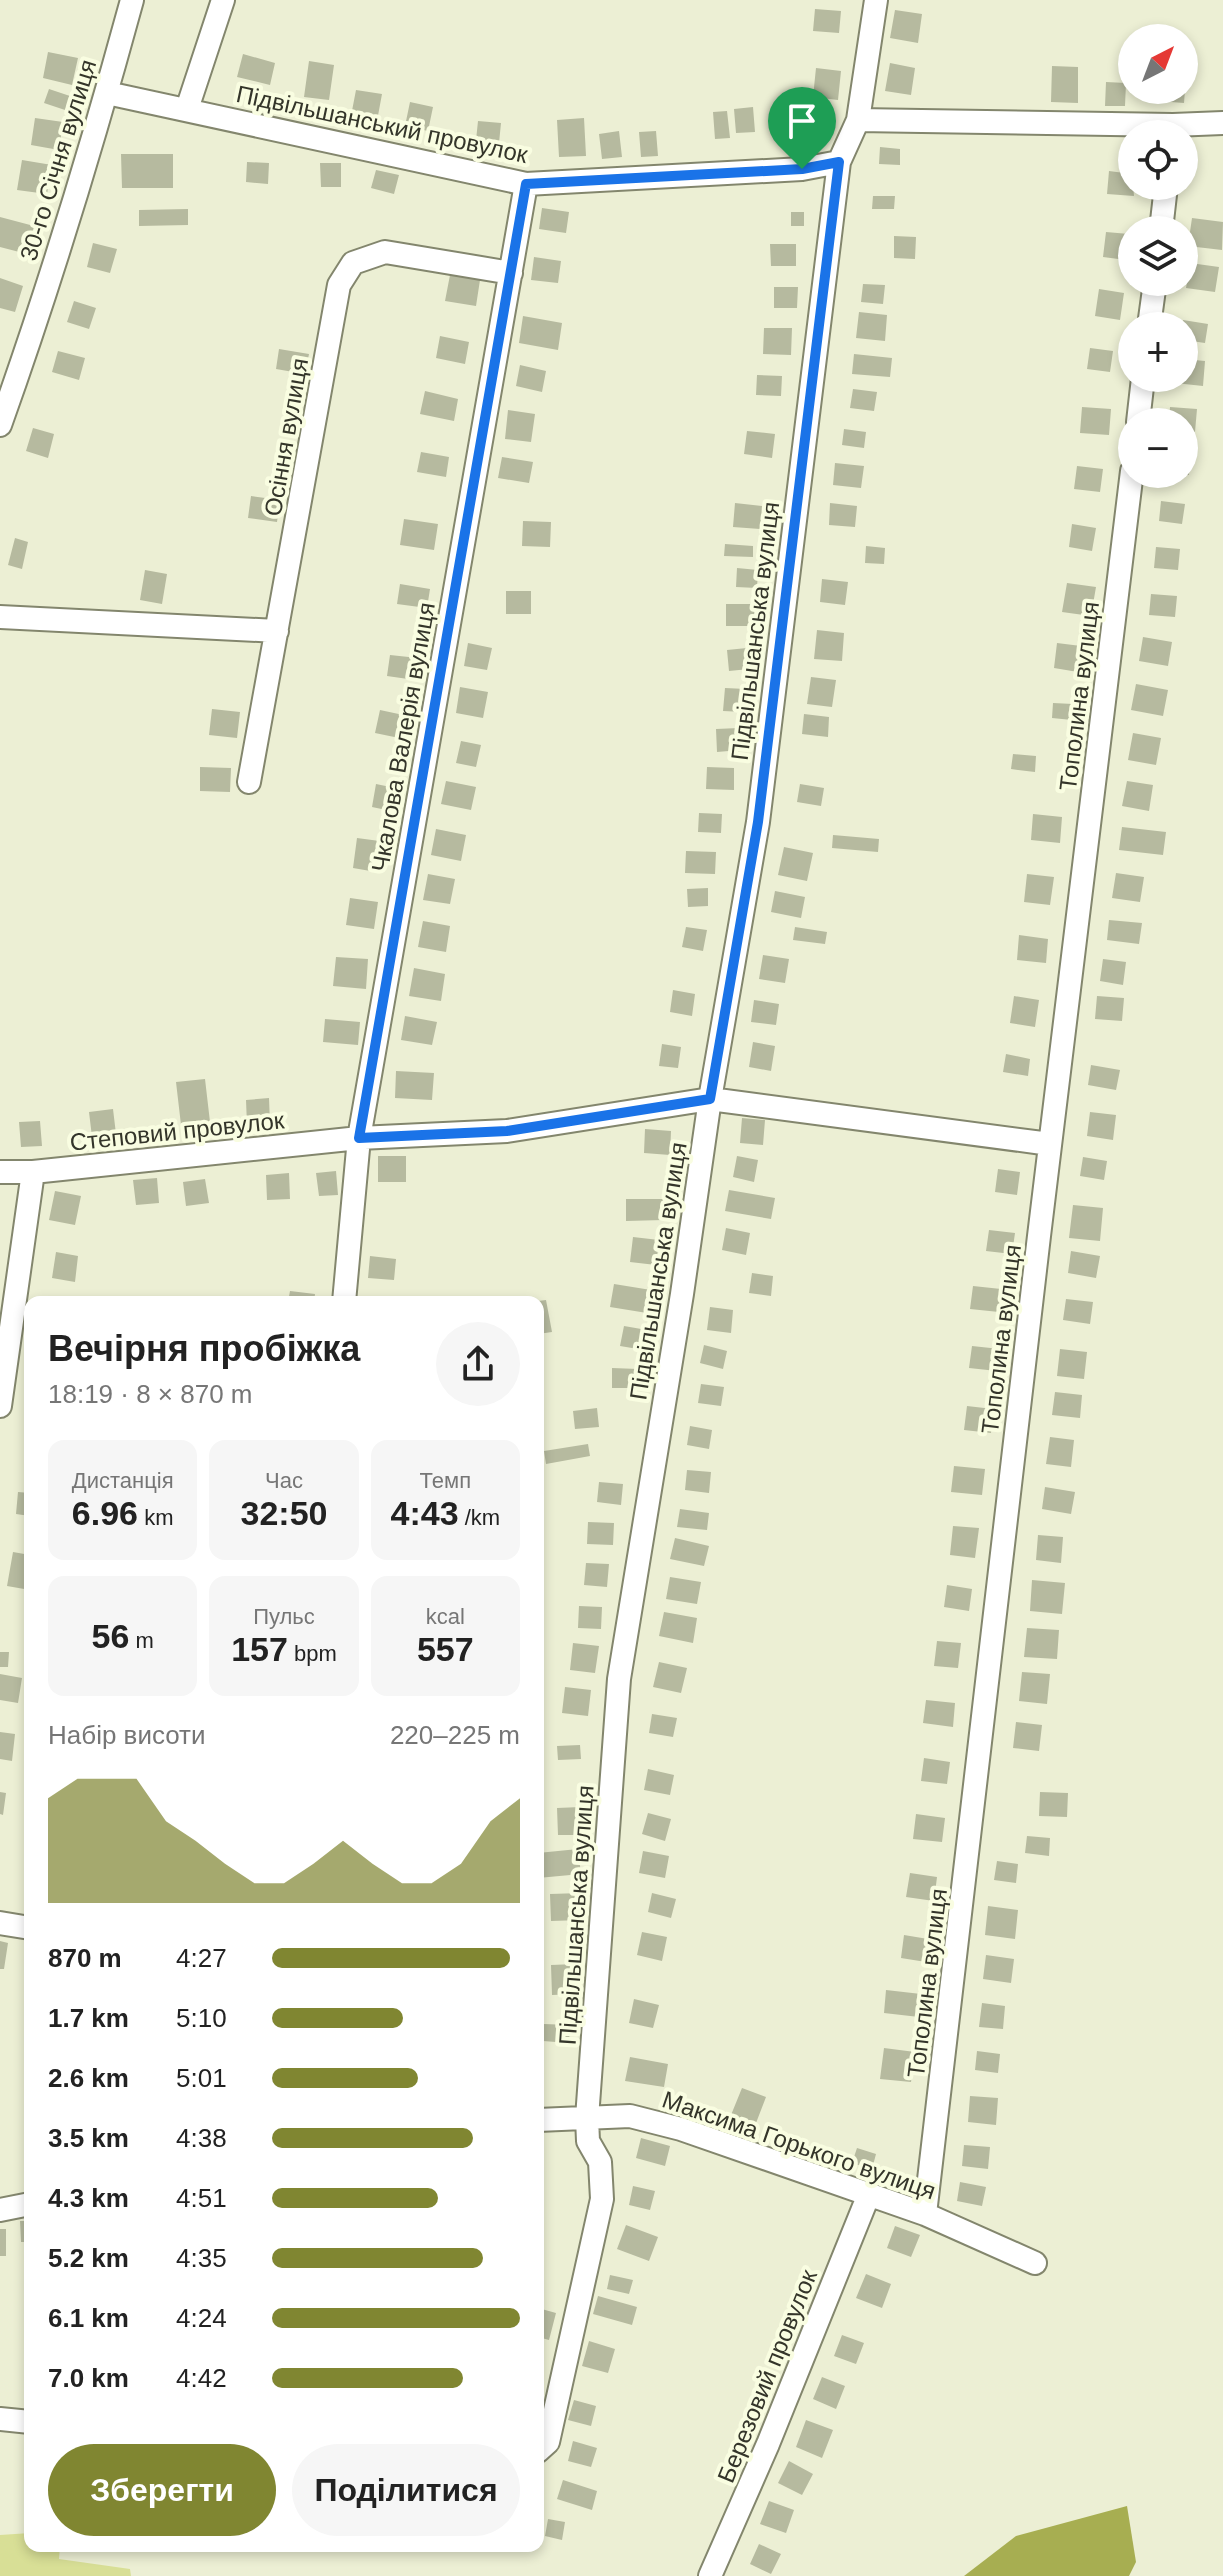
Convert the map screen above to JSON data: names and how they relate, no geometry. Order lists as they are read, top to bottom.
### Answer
{
  "streets": {
    "street": [
      "Підвільшанський провулок",
      "30-го Січня вулиця",
      "Осіння вулиця",
      "Підвільшанська вулиця",
      "Тополина вулиця",
      "Чкалова Валерія вулиця",
      "Степовий провулок",
      "Максима Горького вулиця",
      "Березовий провулок"
    ]
  },
  "crossings": [
    ["Підвільшанський провулок", "30-го Січня вулиця"],
    ["Підвільшанський провулок", "Підвільшанська вулиця"],
    ["Підвільшанський провулок", "Чкалова Валерія вулиця"],
    ["Осіння вулиця", "Чкалова Валерія вулиця"],
    ["Підвільшанська вулиця", "Степовий провулок"],
    ["Підвільшанська вулиця", "Максима Горького вулиця"],
    ["Тополина вулиця", "Степовий провулок"],
    ["Тополина вулиця", "Максима Горького вулиця"],
    ["Чкалова Валерія вулиця", "Степовий провулок"],
    ["Максима Горького вулиця", "Березовий провулок"]
  ],
  "north": "top right",
  "page": {
    "map_buttons": ["+", "−"],
    "heading": ["Вечірня пробіжка", "18:19 · 8 × 870 m"],
    "stats": [
      ["Дистанція", "6.96 km"],
      ["Час", "32:50"],
      ["Темп", "4:43 /km"],
      ["56 m"],
      ["Пульс", "157 bpm"],
      ["kcal", "557"]
    ],
    "chart": ["Набір висоти", "220–225 m"],
    "list": [
      {
        "name": "870 m",
        "note": "4:27"
      },
      {
        "name": "1.7 km",
        "note": "5:10"
      },
      {
        "name": "2.6 km",
        "note": "5:01"
      },
      {
        "name": "3.5 km",
        "note": "4:38"
      },
      {
        "name": "4.3 km",
        "note": "4:51"
      },
      {
        "name": "5.2 km",
        "note": "4:35"
      },
      {
        "name": "6.1 km",
        "note": "4:24"
      },
      {
        "name": "7.0 km",
        "note": "4:42"
      }
    ],
    "buttons": ["Зберегти", "Поділитися"]
  }
}
